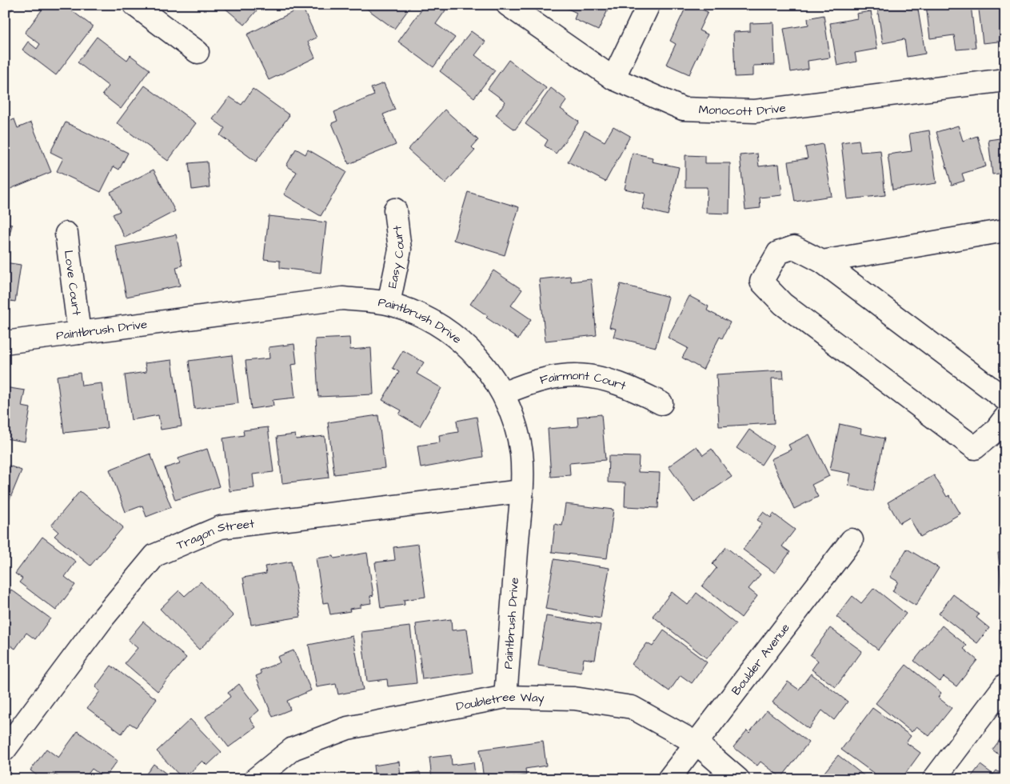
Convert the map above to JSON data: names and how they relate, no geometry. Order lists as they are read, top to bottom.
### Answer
{
  "streets": {
    "street": [
      "Monocott Drive",
      "Easy Court",
      "Love Court",
      "Paintbrush Drive",
      "Fairmont Court",
      "Tragon Street",
      "Boulder Avenue",
      "Doubletree Way"
    ]
  },
  "crossings": [
    ["Easy Court", "Paintbrush Drive"],
    ["Love Court", "Paintbrush Drive"],
    ["Paintbrush Drive", "Fairmont Court"],
    ["Paintbrush Drive", "Tragon Street"],
    ["Paintbrush Drive", "Doubletree Way"],
    ["Boulder Avenue", "Doubletree Way"]
  ]
}
